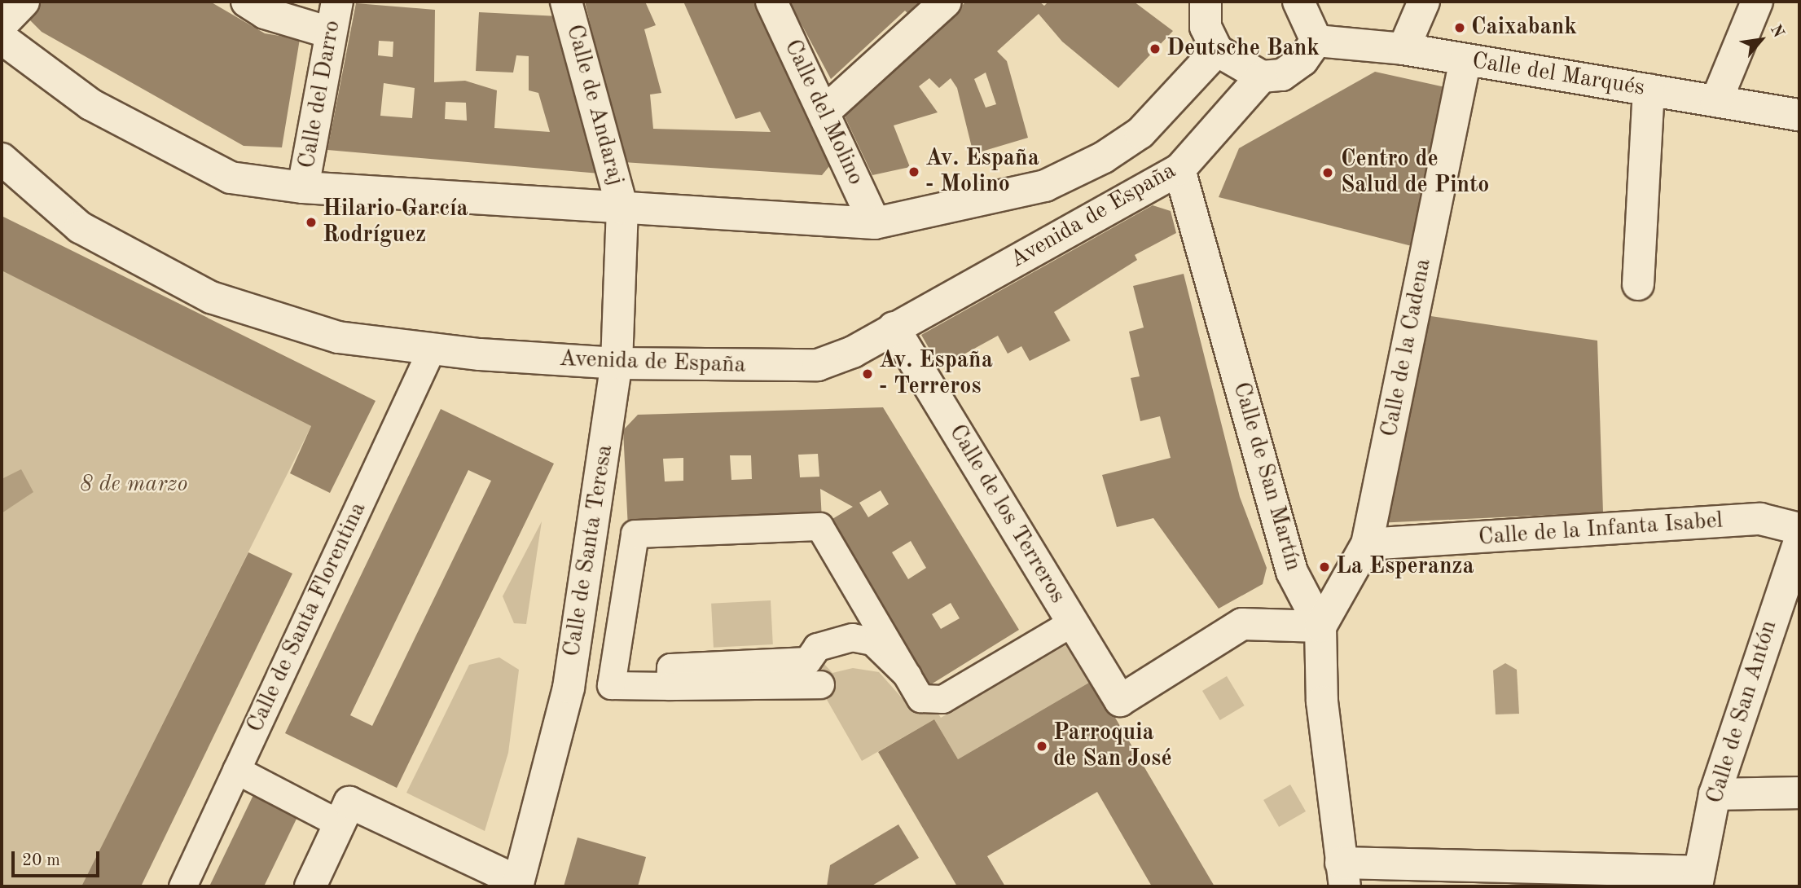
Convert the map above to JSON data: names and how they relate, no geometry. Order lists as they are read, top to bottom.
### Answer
{
  "streets": {
    "street": [
      "Calle del Marqués",
      "Calle del Darro",
      "Calle de Andaraj",
      "Calle del Molino",
      "Avenida de España",
      "Calle de la Cadena",
      "Calle de San Martín",
      "Calle de los Terreros",
      "Calle de la Infanta Isabel",
      "Calle de Santa Teresa",
      "Calle de Santa Florentina",
      "Calle de San Antón"
    ]
  },
  "crossings": [
    ["Calle del Marqués", "Calle de la Cadena"],
    ["Calle del Darro", "Avenida de España"],
    ["Calle de Andaraj", "Avenida de España"],
    ["Calle de Andaraj", "Calle de Santa Teresa"],
    ["Calle del Molino", "Avenida de España"],
    ["Avenida de España", "Calle de San Martín"],
    ["Avenida de España", "Calle de los Terreros"],
    ["Avenida de España", "Calle de Santa Teresa"],
    ["Avenida de España", "Calle de Santa Florentina"],
    ["Calle de la Cadena", "Calle de San Martín"],
    ["Calle de la Cadena", "Calle de los Terreros"],
    ["Calle de la Cadena", "Calle de la Infanta Isabel"],
    ["Calle de San Martín", "Calle de los Terreros"]
  ],
  "parks": ["8 de marzo"],
  "places": [
    "Caixabank",
    "Deutsche Bank",
    "Av. España - Molino",
    "Centro de Salud de Pinto",
    "Hilario García Rodríguez",
    "Av. España - Terreros",
    "La Esperanza",
    "Parroquia de San José"
  ],
  "scale_bar": "20 m",
  "north": "top right"
}
